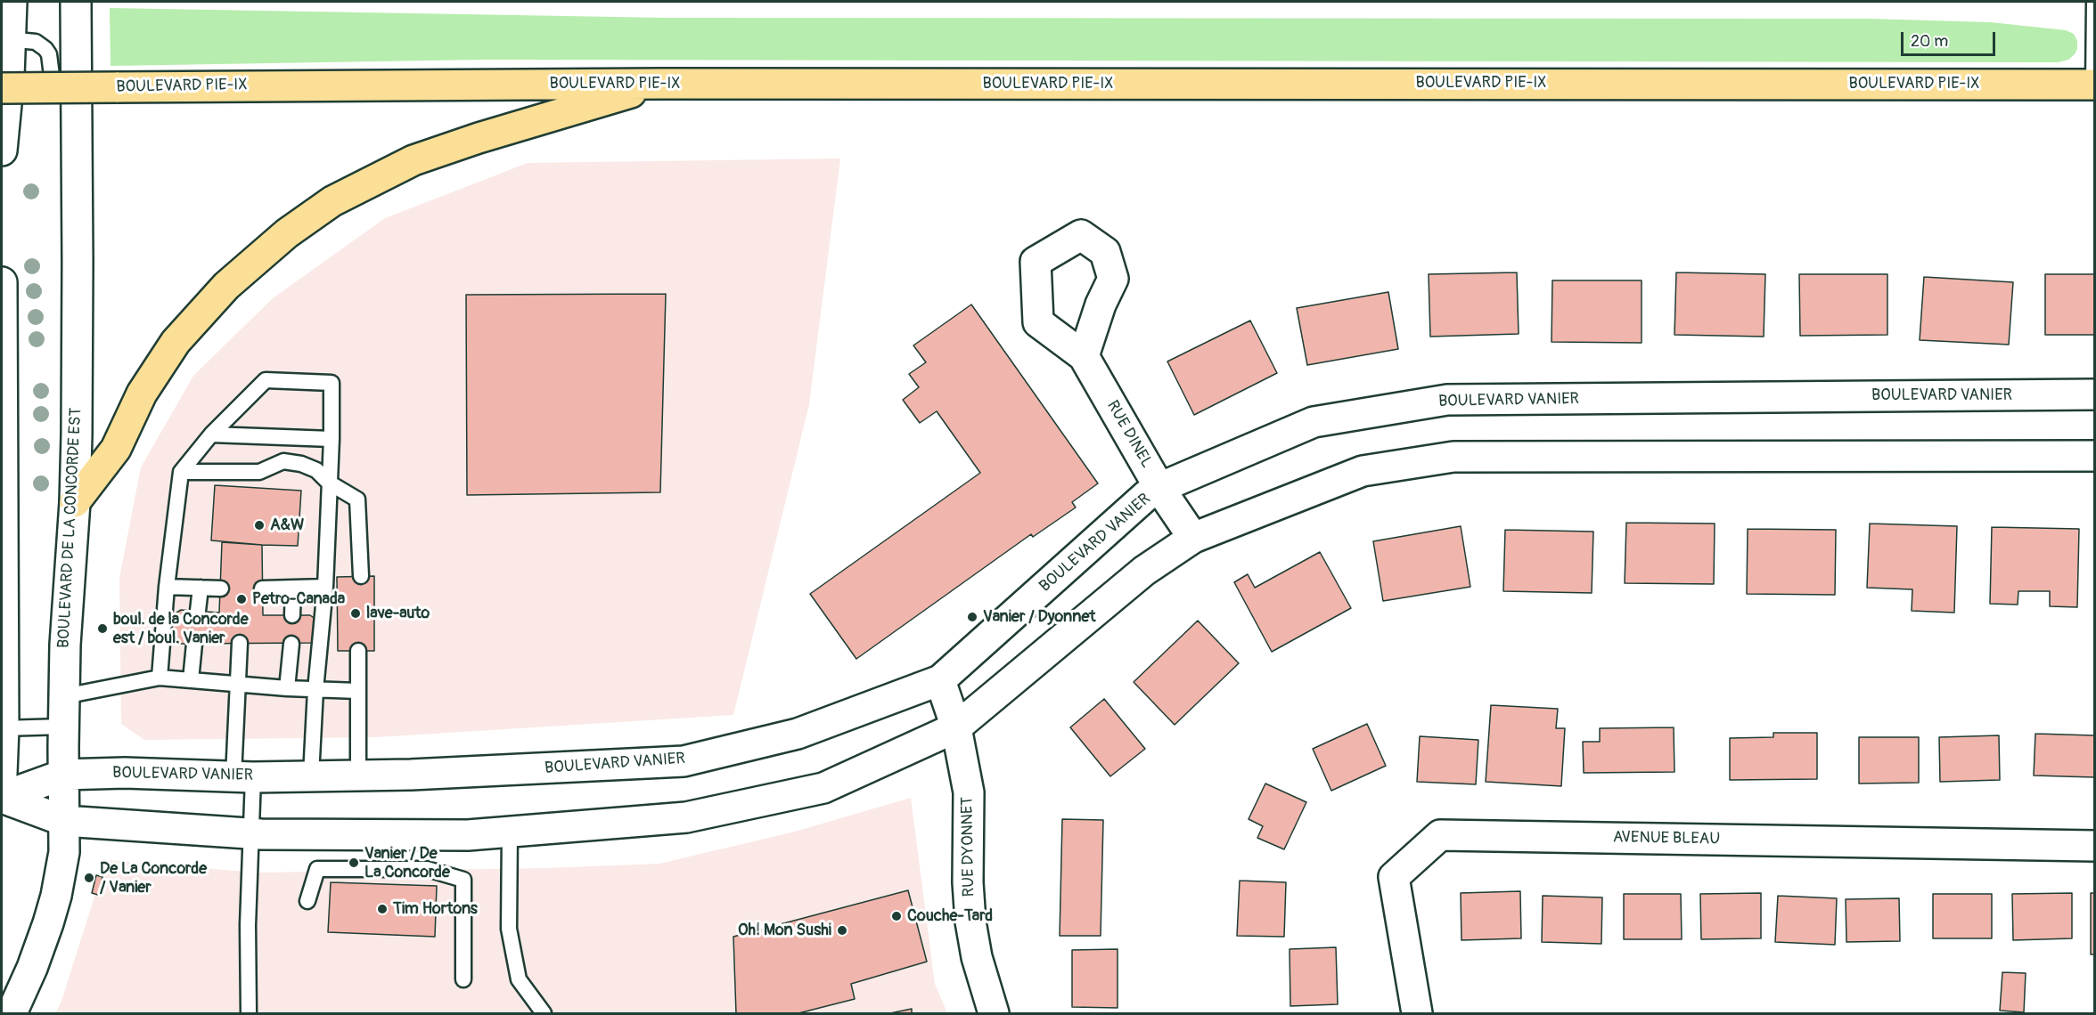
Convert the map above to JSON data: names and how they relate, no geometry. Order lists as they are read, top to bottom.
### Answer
{
  "streets": {
    "highway": ["BOULEVARD PIE-IX"],
    "street": [
      "BOULEVARD VANIER",
      "RUE DINEL",
      "BOULEVARD DE LA CONCORDE EST",
      "AVENUE BLEAU",
      "RUE DYONNET"
    ]
  },
  "crossings": [
    ["BOULEVARD VANIER", "RUE DINEL"],
    ["BOULEVARD VANIER", "BOULEVARD DE LA CONCORDE EST"],
    ["BOULEVARD VANIER", "RUE DYONNET"]
  ],
  "places": [
    "A&W",
    "Petro-Canada",
    "lave-auto",
    "Vanier / Dyonnet",
    "boul. de la Concorde est / boul. Vanier",
    "Vanier / De La Concorde",
    "De La Concorde / Vanier",
    "Tim Hortons",
    "Couche-Tard",
    "Oh! Mon Sushi"
  ],
  "scale_bar": "20 m"
}
